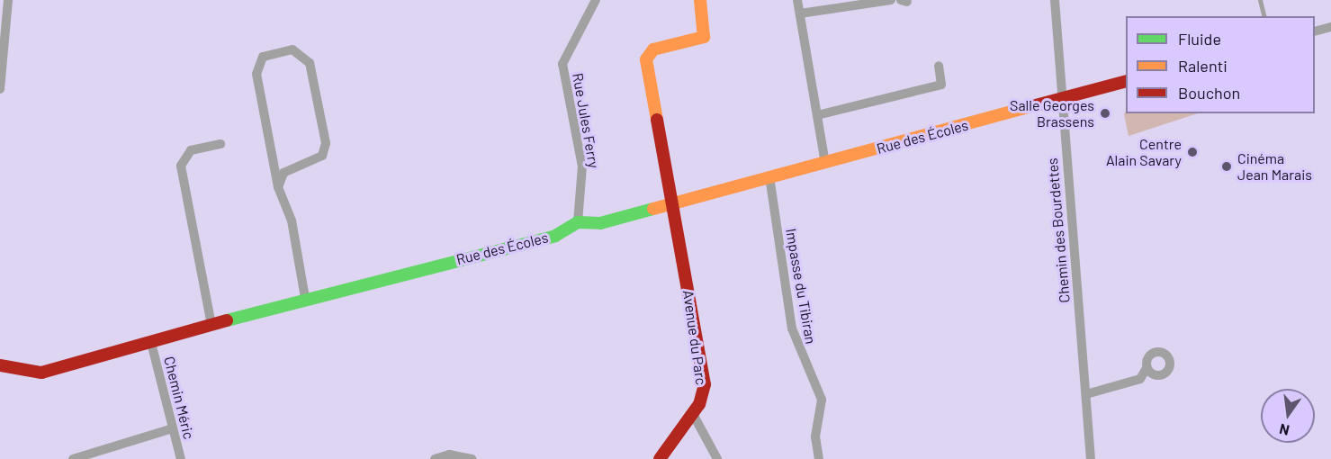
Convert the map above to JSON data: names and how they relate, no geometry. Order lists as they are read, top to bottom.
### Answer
{
  "streets": {
    "street": [
      "Rue Jules Ferry",
      "Rue des Écoles",
      "Chemin des Bourdettes",
      "Impasse du Tibiran",
      "Avenue du Parc",
      "Chemin Méric"
    ]
  },
  "crossings": [
    ["Rue Jules Ferry", "Rue des Écoles"],
    ["Rue des Écoles", "Chemin des Bourdettes"],
    ["Rue des Écoles", "Impasse du Tibiran"],
    ["Rue des Écoles", "Avenue du Parc"],
    ["Rue des Écoles", "Chemin Méric"]
  ],
  "places": ["Salle Georges Brassens", "Centre Alain Savary", "Cinéma Jean Marais"],
  "legend": ["Fluide", "Ralenti", "Bouchon"],
  "north": "bottom"
}
